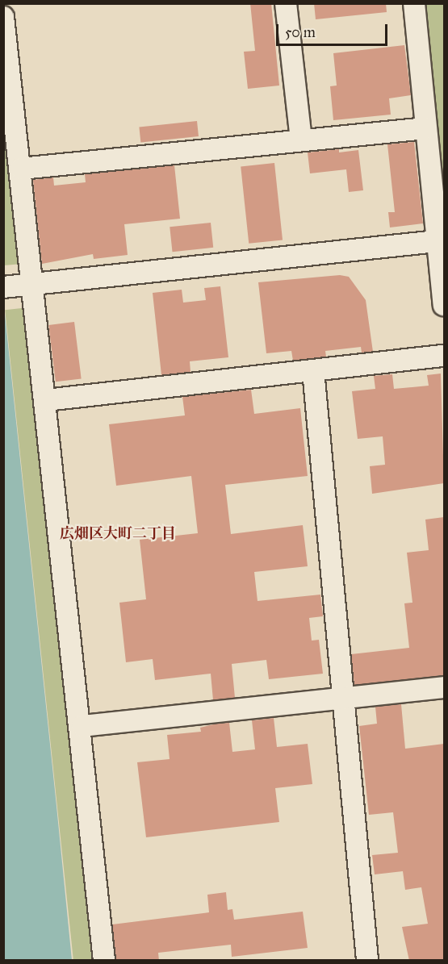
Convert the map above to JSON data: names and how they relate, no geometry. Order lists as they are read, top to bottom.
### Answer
{
  "districts": ["広畑区大町二丁目"],
  "scale_bar": "50 m"
}
